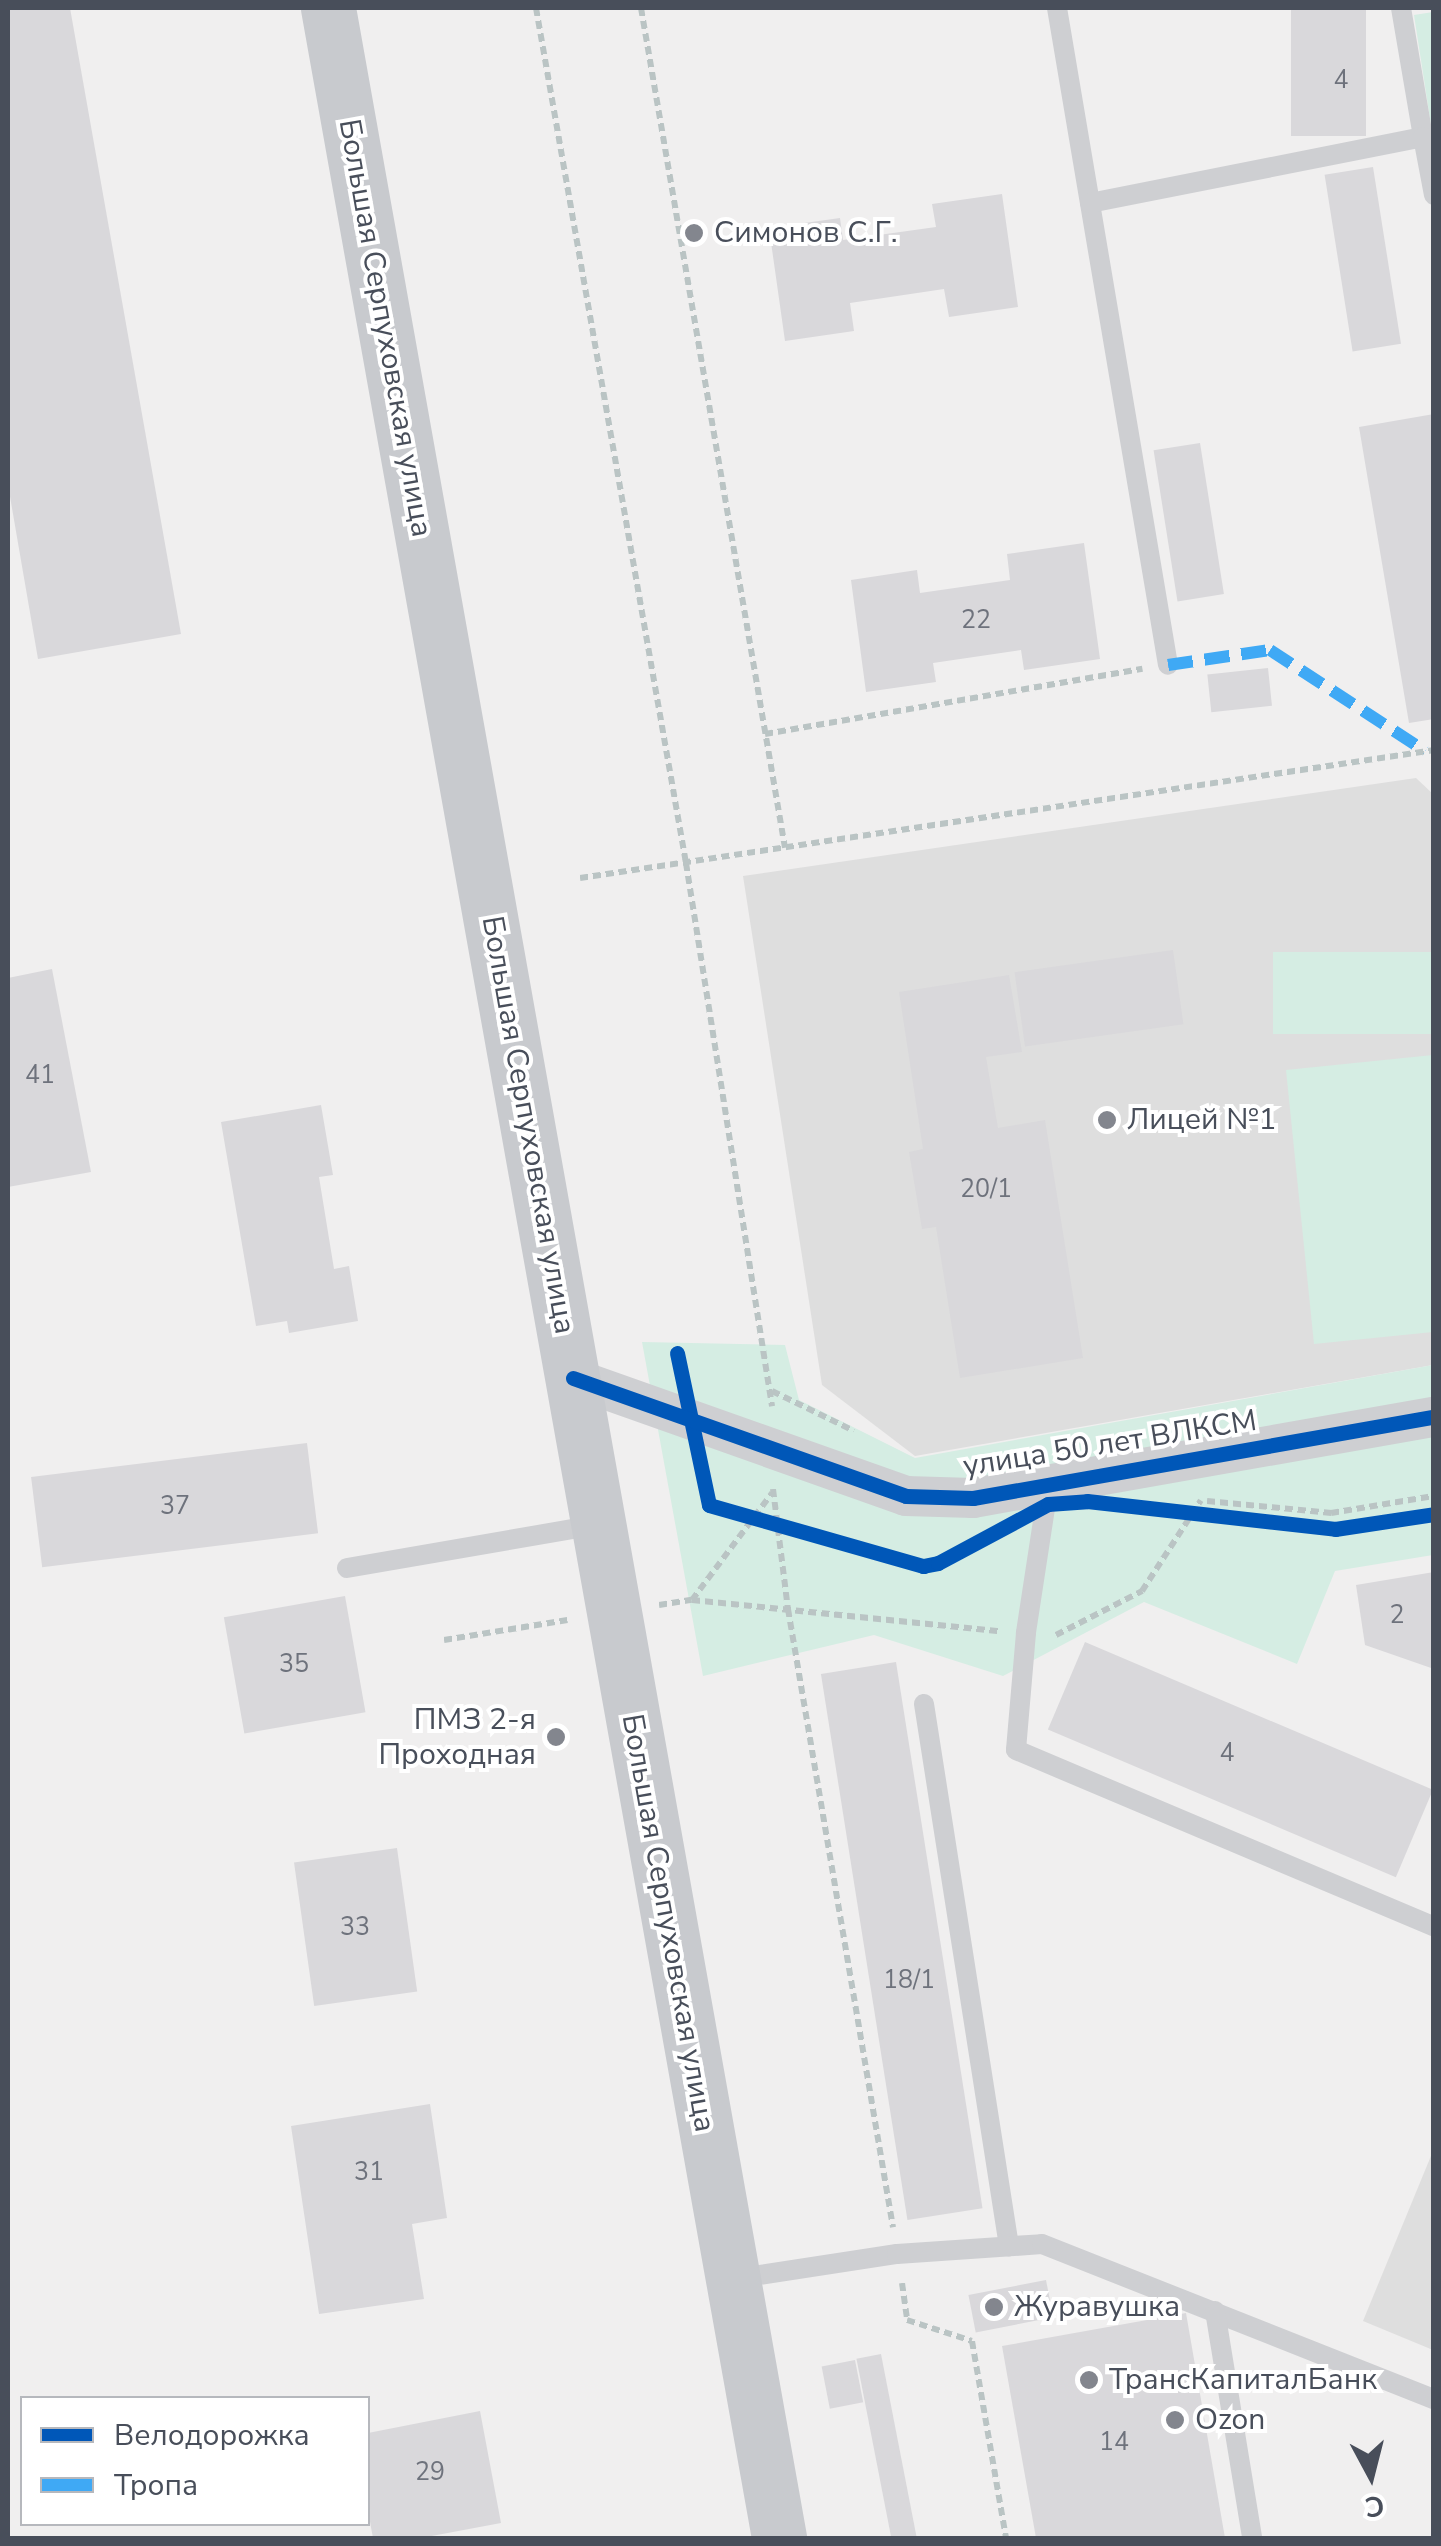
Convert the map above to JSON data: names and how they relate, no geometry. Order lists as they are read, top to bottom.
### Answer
{
  "streets": {
    "main road": ["Большая Серпуховская улица"],
    "street": ["улица 50 лет ВЛКСМ"]
  },
  "crossings": [
    ["Большая Серпуховская улица", "улица 50 лет ВЛКСМ"]
  ],
  "places": [
    "Симонов С.Г.",
    "Лицей №1",
    "ПМЗ 2-я Проходная",
    "Журавушка",
    "ТрансКапиталБанк",
    "Ozon"
  ],
  "house_numbers": [
    "4",
    "22",
    "41",
    "20/1",
    "37",
    "2",
    "35",
    "4",
    "33",
    "18/1",
    "31",
    "14",
    "29"
  ],
  "legend": ["Велодорожка", "Тропа"],
  "north": "bottom"
}
